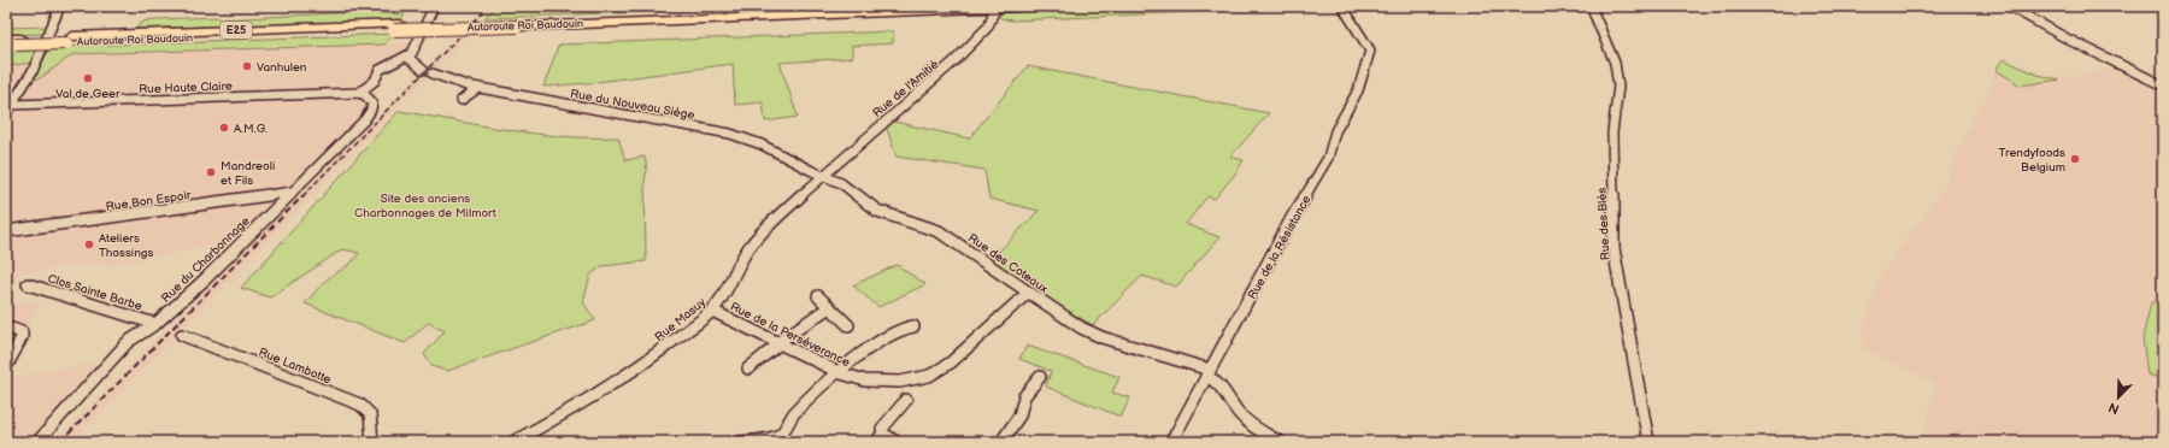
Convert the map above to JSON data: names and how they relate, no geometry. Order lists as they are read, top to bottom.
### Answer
{
  "streets": {
    "highway": ["Autoroute Roi Baudouin", "E25"],
    "street": [
      "Rue Haute Claire",
      "Rue de l'Amitié",
      "Rue du Nouveau Siège",
      "Rue Bon Espoir",
      "Rue des Blés",
      "Rue de la Résistance",
      "Rue du Charbonnage",
      "Rue des Coteaux",
      "Clos Sainte Barbe",
      "Rue Masuy",
      "Rue de la Perséverance",
      "Rue Lambotte"
    ]
  },
  "crossings": [
    ["Rue Haute Claire", "Rue du Charbonnage"],
    ["Rue de l'Amitié", "Rue du Nouveau Siège"],
    ["Rue de l'Amitié", "Rue des Coteaux"],
    ["Rue de l'Amitié", "Rue Masuy"],
    ["Rue du Nouveau Siège", "Rue des Coteaux"],
    ["Rue du Nouveau Siège", "Rue Masuy"],
    ["Rue Bon Espoir", "Rue du Charbonnage"],
    ["Rue de la Résistance", "Rue des Coteaux"],
    ["Rue du Charbonnage", "Clos Sainte Barbe"],
    ["Rue des Coteaux", "Rue Masuy"],
    ["Rue des Coteaux", "Rue de la Perséverance"],
    ["Rue Masuy", "Rue de la Perséverance"]
  ],
  "parks": ["Site des anciens Charbonnages de Milmort"],
  "places": [
    "Vanhulen",
    "Val de Geer",
    "A.M.G.",
    "Trendyfoods Belgium",
    "Mandreoli et Fils",
    "Ateliers Thossings"
  ],
  "north": "bottom left"
}
